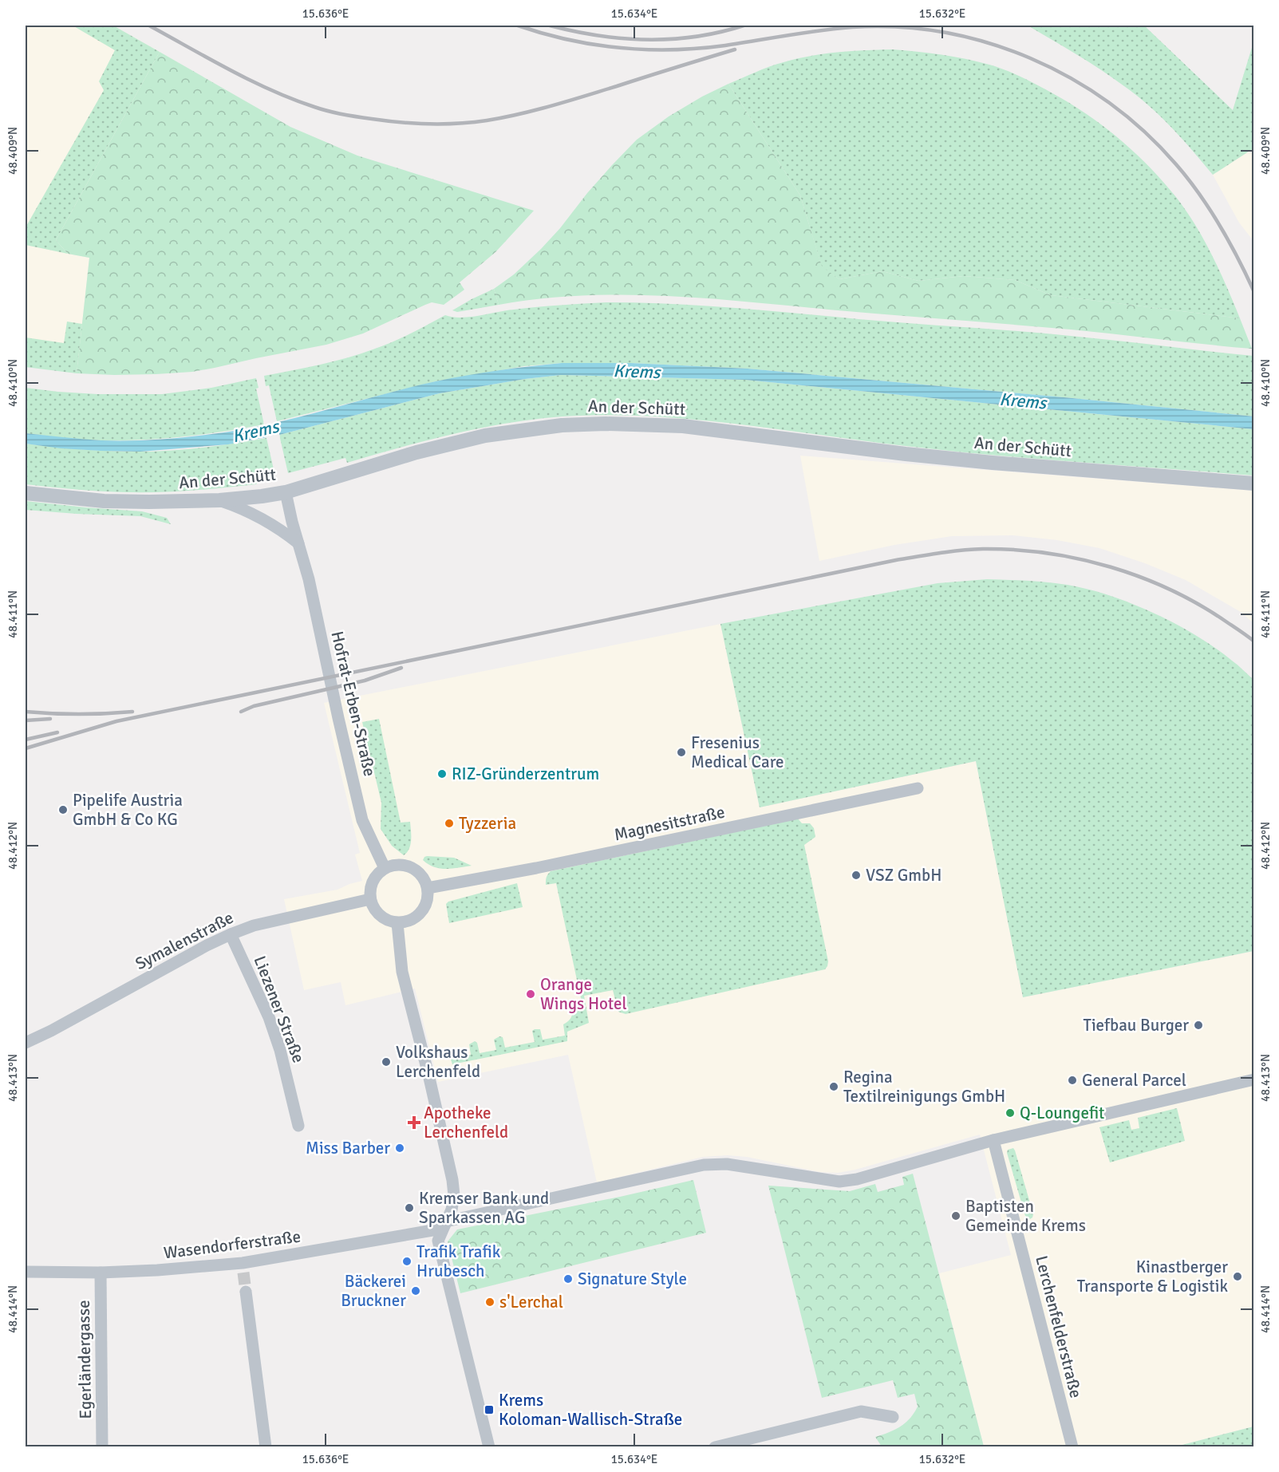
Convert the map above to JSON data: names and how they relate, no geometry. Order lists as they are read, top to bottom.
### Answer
{
  "streets": {
    "street": [
      "An der Schütt",
      "Hofrat-Erben-Straße",
      "Magnesitstraße",
      "Symalenstraße",
      "Liezener Straße",
      "Wasendorferstraße",
      "Lerchenfelderstraße",
      "Egerländergasse"
    ]
  },
  "crossings": [
    ["An der Schütt", "Hofrat-Erben-Straße"],
    ["Hofrat-Erben-Straße", "Magnesitstraße"],
    ["Hofrat-Erben-Straße", "Symalenstraße"],
    ["Magnesitstraße", "Symalenstraße"],
    ["Symalenstraße", "Liezener Straße"],
    ["Wasendorferstraße", "Lerchenfelderstraße"],
    ["Wasendorferstraße", "Egerländergasse"]
  ],
  "water": ["Krems"],
  "places": {
    "other": [
      "Fresenius Medical Care",
      "RIZ-Gründerzentrum",
      "Pipelife Austria GmbH & Co KG",
      "Tyzzeria",
      "VSZ GmbH",
      "Orange Wings Hotel",
      "Tiefbau Burger",
      "Volkshaus Lerchenfeld",
      "General Parcel",
      "Regina Textilreinigungs GmbH",
      "Q-Loungefit",
      "Miss Barber",
      "Kremser Bank und Sparkassen AG",
      "Baptisten Gemeinde Krems",
      "Trafik Trafik Hrubesch",
      "Kinastberger Transporte & Logistik",
      "Signature Style",
      "Bäckerei Bruckner",
      "s'Lerchal"
    ],
    "health": ["Apotheke Lerchenfeld"],
    "transit": ["Krems Koloman-Wallisch-Straße"]
  },
  "coordinates": [
    "15.636°E",
    "15.634°E",
    "15.632°E",
    "48.409°N",
    "48.410°N",
    "48.411°N",
    "48.412°N",
    "48.413°N",
    "48.414°N"
  ]
}
